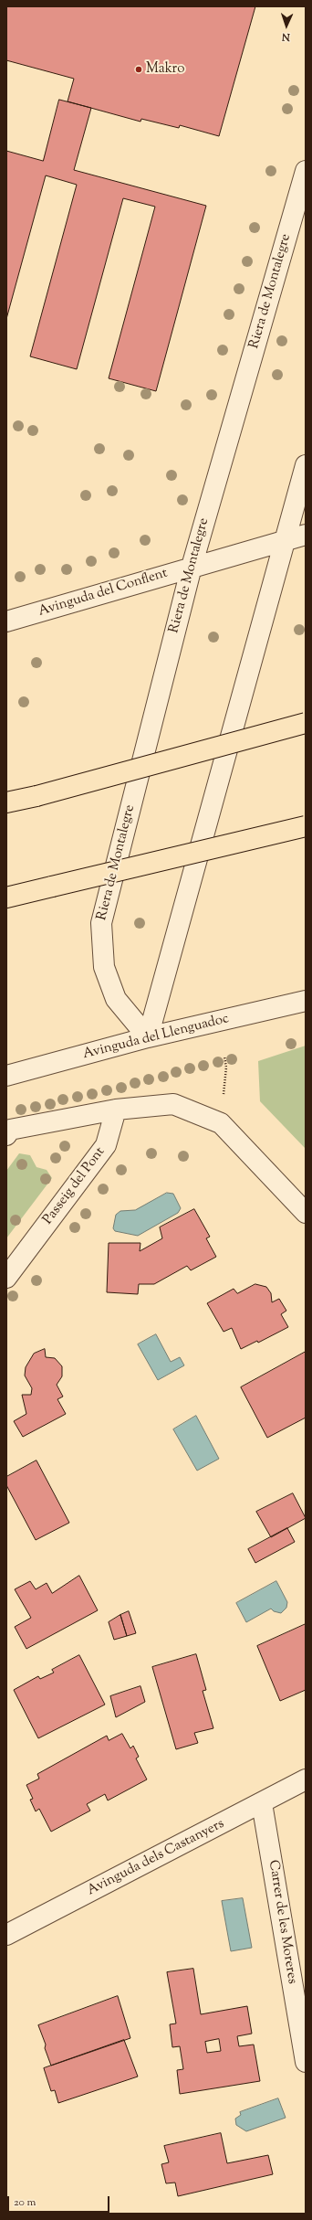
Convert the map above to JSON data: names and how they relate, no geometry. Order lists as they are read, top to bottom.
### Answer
{
  "streets": {
    "street": [
      "Riera de Montalegre",
      "Avinguda del Conflent",
      "Avinguda del Llenguadoc",
      "Passeig del Pont",
      "Avinguda dels Castanyers",
      "Carrer de les Moreres"
    ]
  },
  "crossings": [
    ["Riera de Montalegre", "Avinguda del Conflent"],
    ["Riera de Montalegre", "Avinguda del Llenguadoc"],
    ["Avinguda dels Castanyers", "Carrer de les Moreres"]
  ],
  "places": ["Makro"],
  "scale_bar": "20 m",
  "north": "bottom"
}
